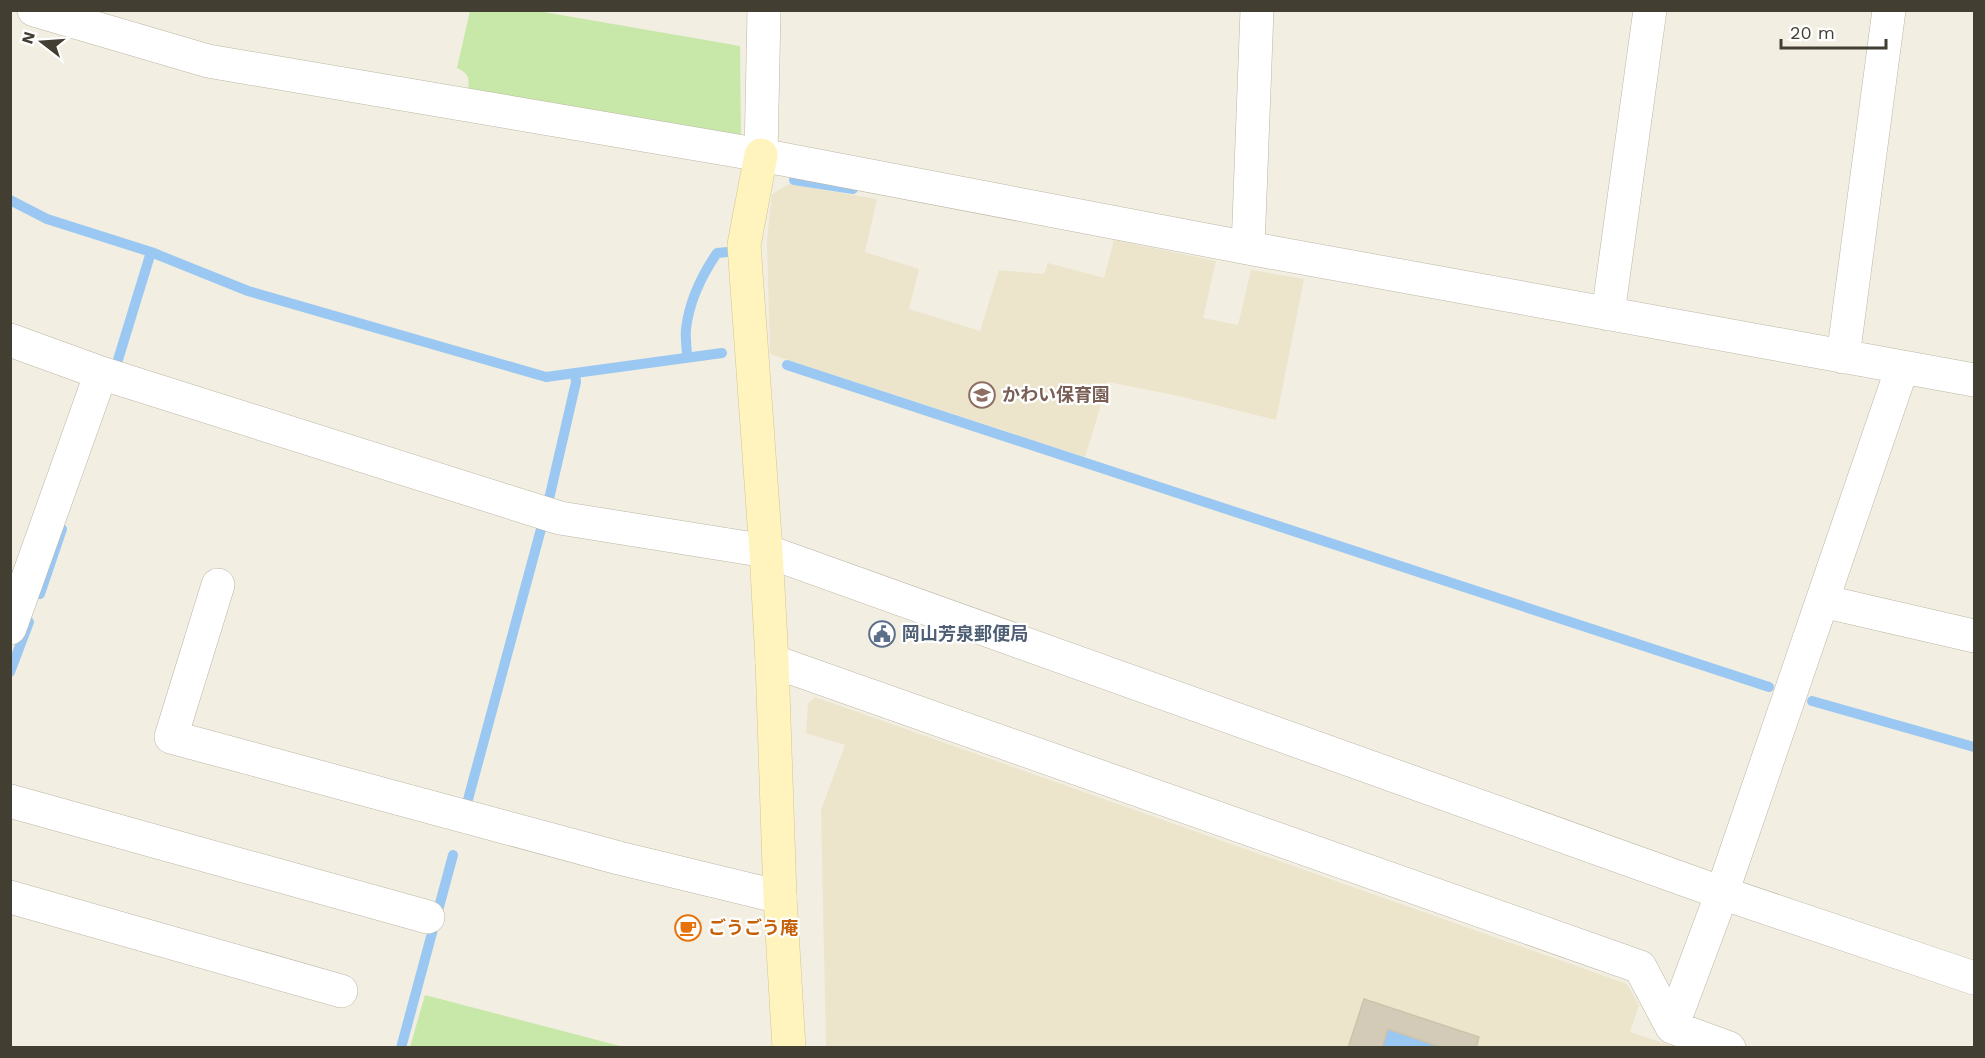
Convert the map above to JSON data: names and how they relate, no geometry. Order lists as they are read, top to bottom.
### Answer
{
  "places": {
    "school or university": ["かわい保育園"],
    "public building": ["岡山芳泉郵便局"],
    "cafe": ["ごうごう庵"]
  },
  "scale_bar": "20 m",
  "north": "left"
}
